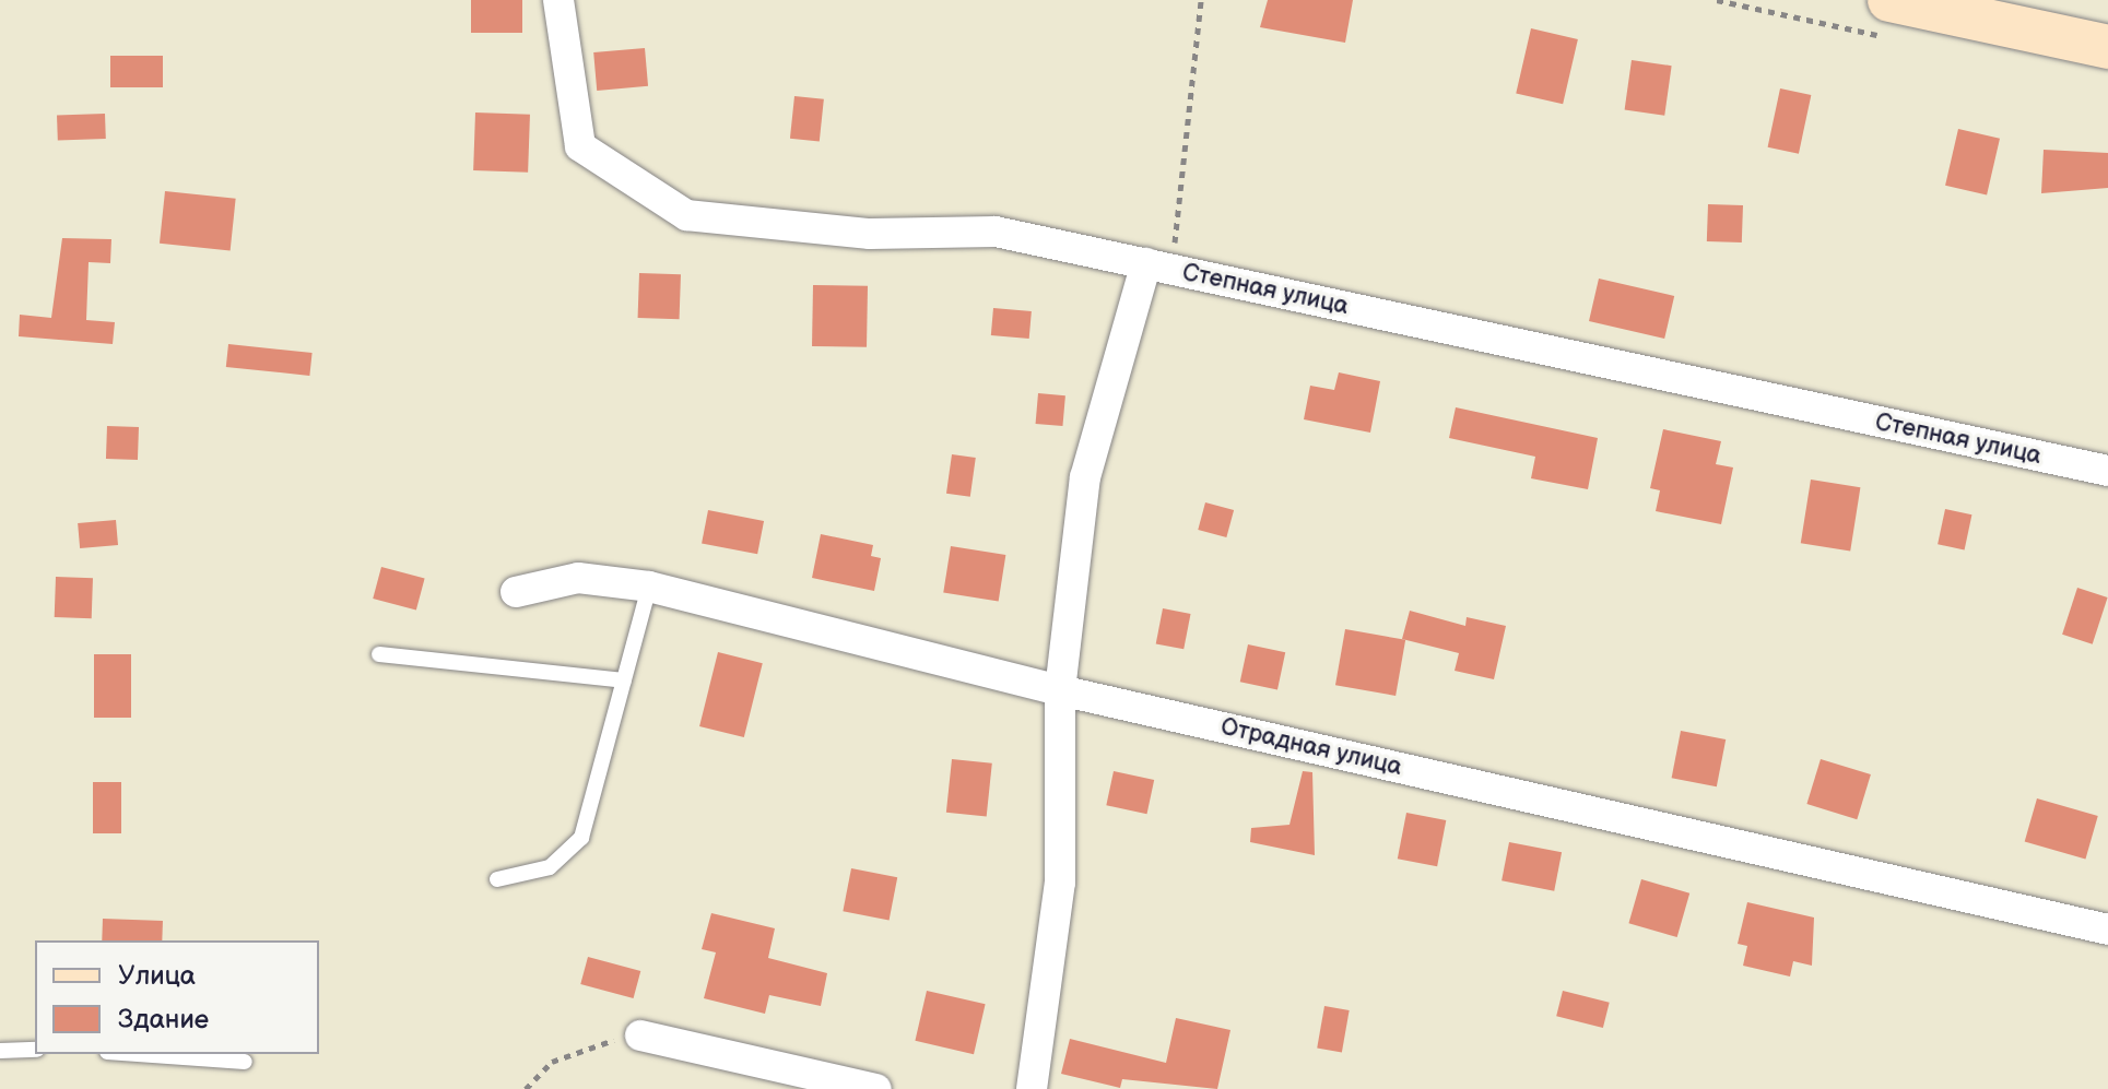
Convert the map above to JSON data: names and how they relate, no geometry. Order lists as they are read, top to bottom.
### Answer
{
  "streets": {
    "street": ["Степная улица", "Отрадная улица"]
  },
  "legend": ["Улица", "Здание"]
}
